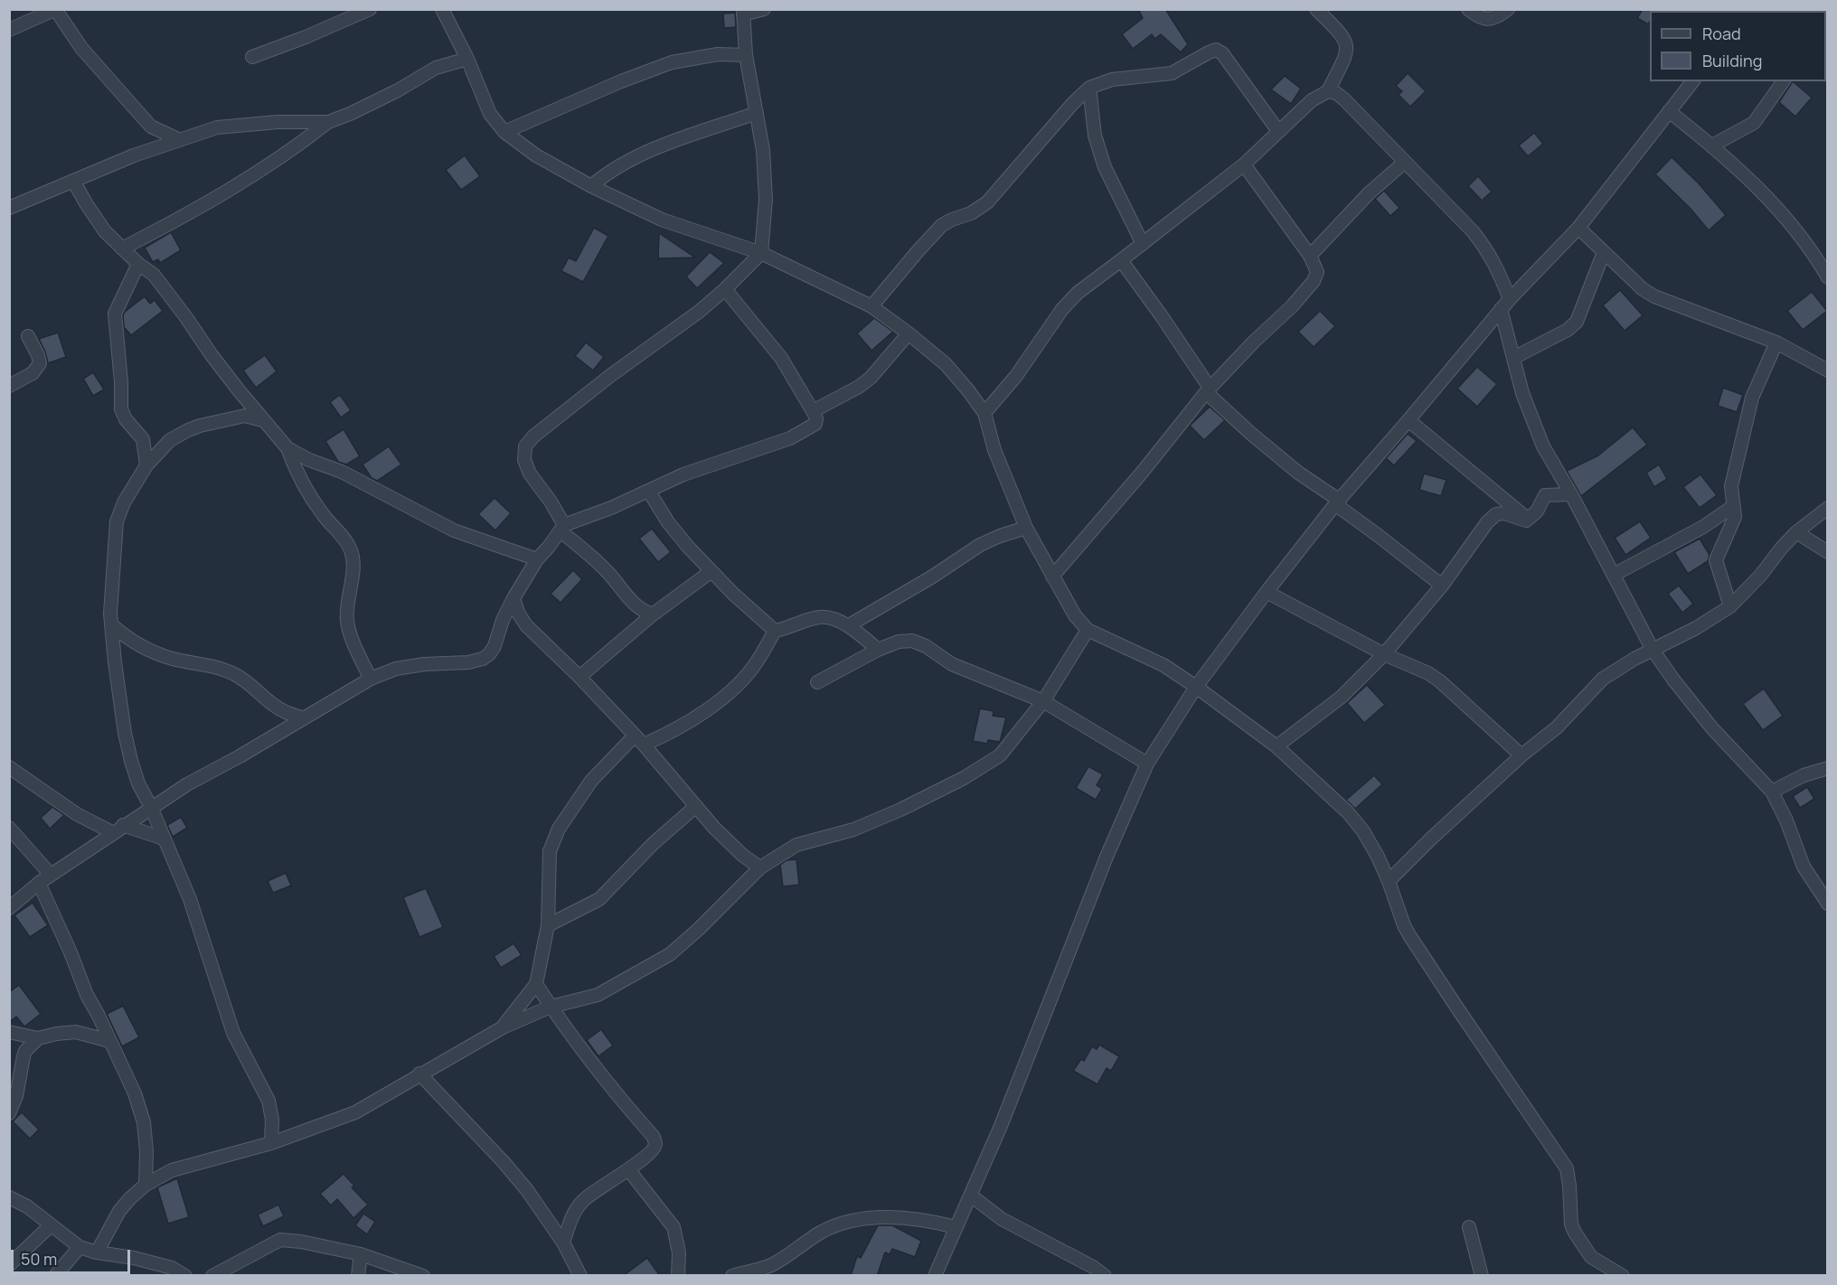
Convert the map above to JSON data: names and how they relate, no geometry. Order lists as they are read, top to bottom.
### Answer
{
  "legend": ["Road", "Building"],
  "scale_bar": "50 m"
}
